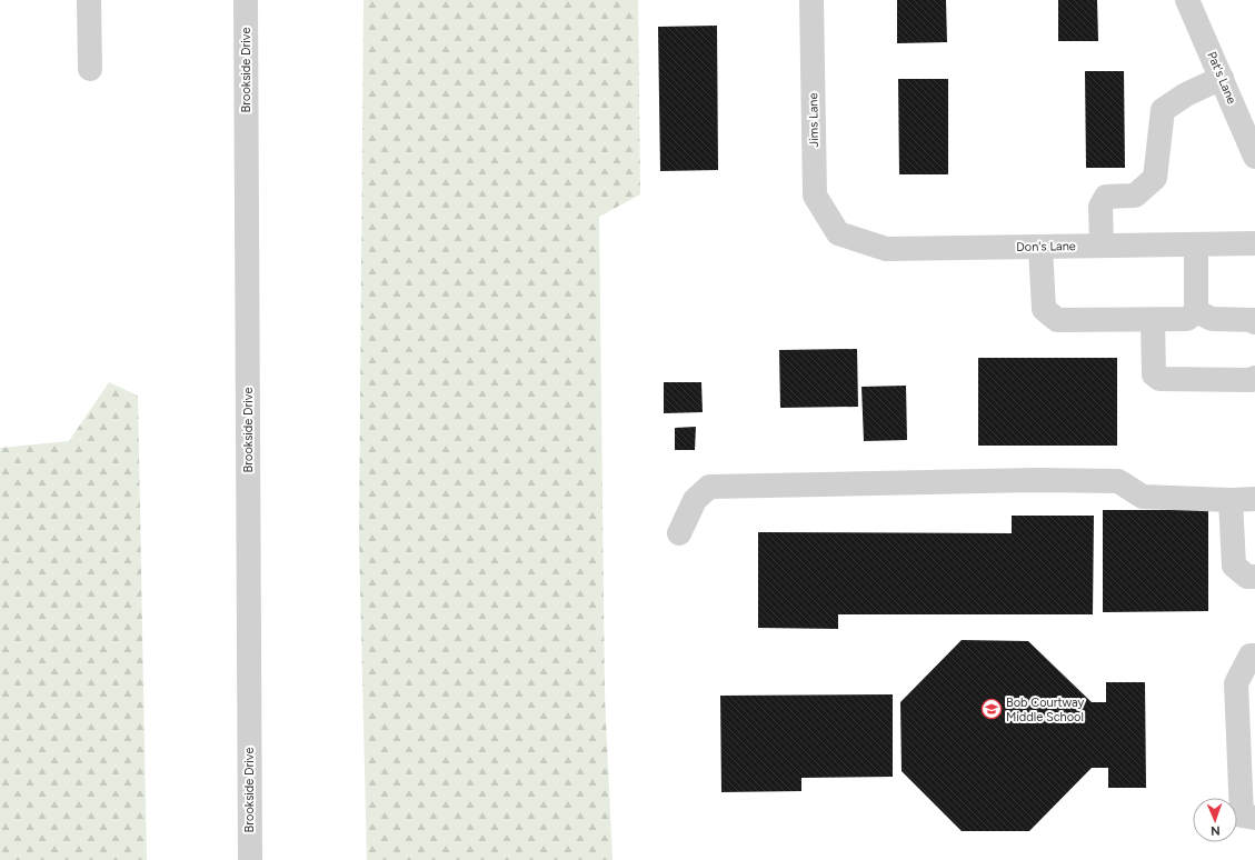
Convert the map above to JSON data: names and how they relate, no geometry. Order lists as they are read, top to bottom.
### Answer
{
  "streets": {
    "street": [
      "Brookside Drive",
      "Pat's Lane",
      "Jims Lane",
      "Don's Lane"
    ]
  },
  "crossings": [
    ["Jims Lane", "Don's Lane"]
  ],
  "places": {
    "school or university": ["Bob Courtway Middle School"]
  },
  "north": "bottom"
}
